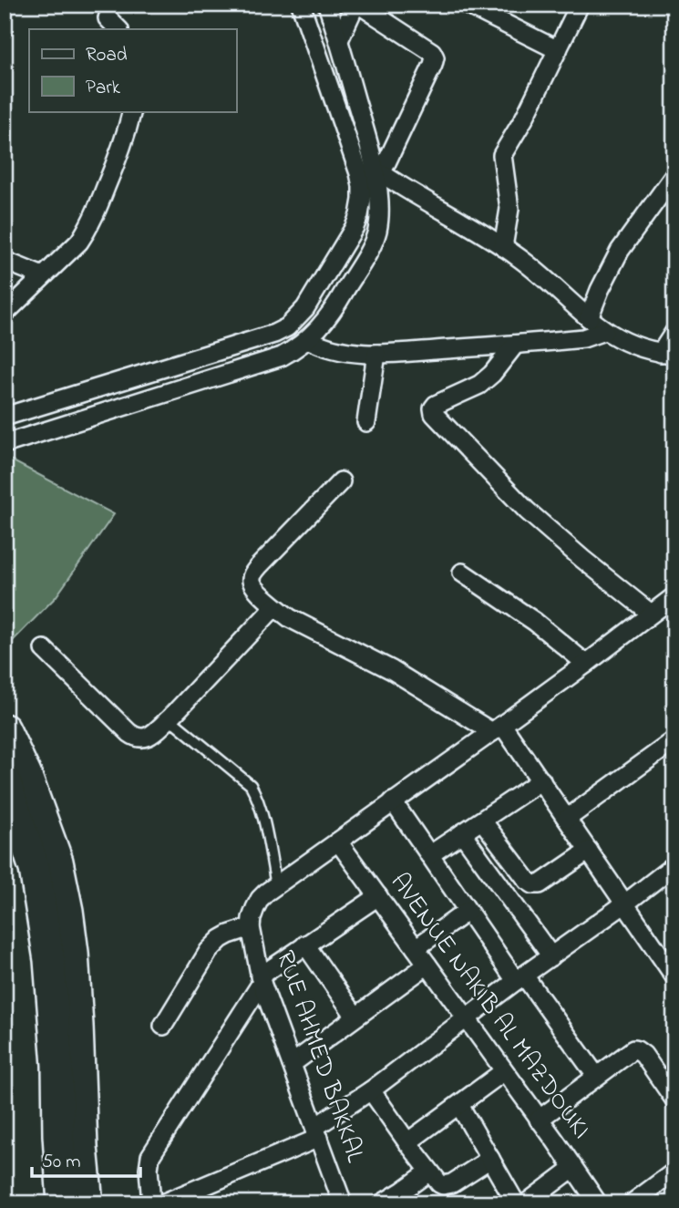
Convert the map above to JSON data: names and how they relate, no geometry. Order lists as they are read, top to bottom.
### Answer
{
  "streets": {
    "street": ["AVENUE NAKIB AL MAZDOUKI", "RUE AHMED BAKKAL"]
  },
  "legend": ["Road", "Park"],
  "scale_bar": "50 m"
}
